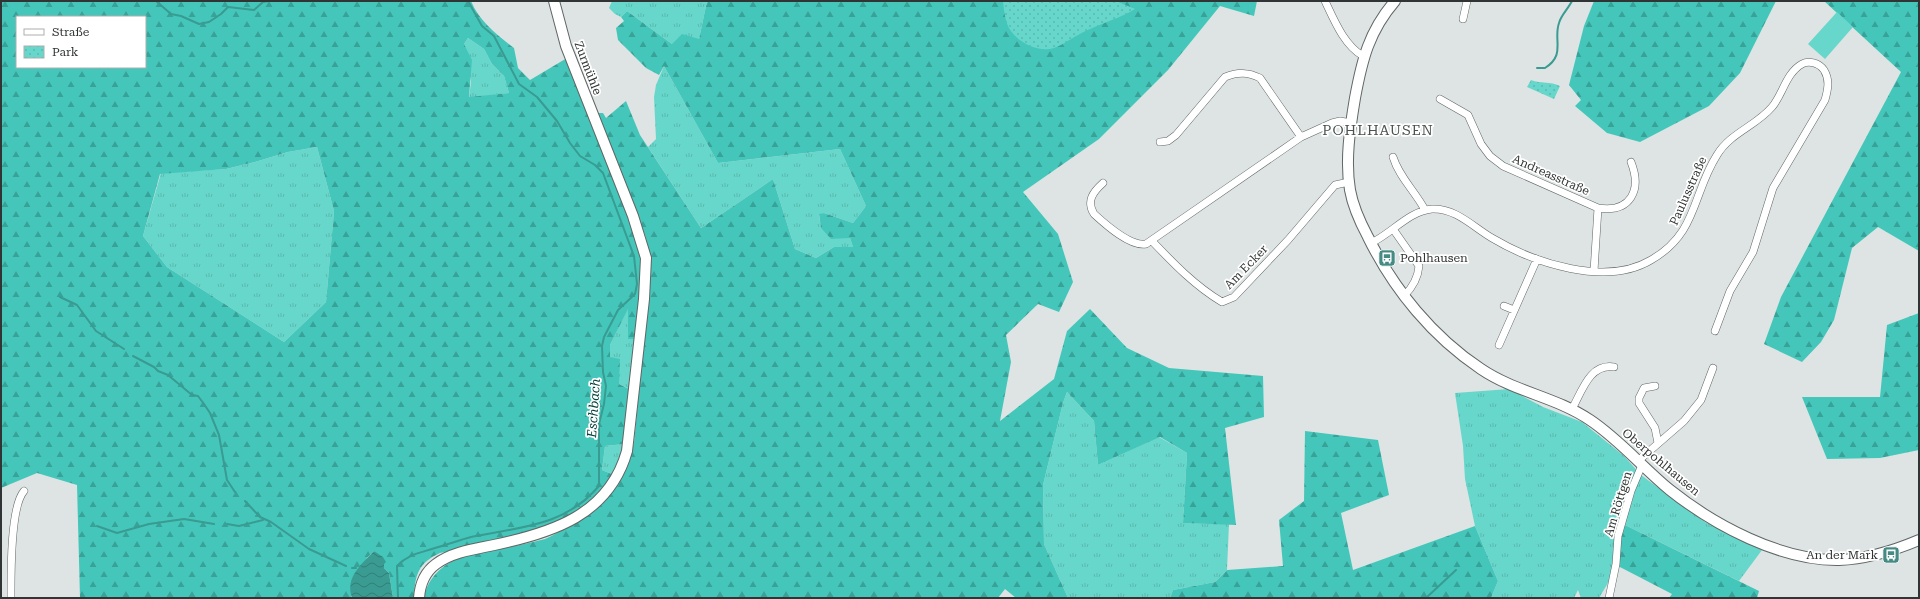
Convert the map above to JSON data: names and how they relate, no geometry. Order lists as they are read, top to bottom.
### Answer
{
  "streets": {
    "street": [
      "Zurmühle",
      "Andreasstraße",
      "Paulusstraße",
      "Am Ecker",
      "Oberpohlhausen",
      "Am Röttgen"
    ]
  },
  "crossings": [
    ["Andreasstraße", "Paulusstraße"],
    ["Am Ecker", "Oberpohlhausen"],
    ["Oberpohlhausen", "Am Röttgen"]
  ],
  "districts": ["POHLHAUSEN"],
  "water": ["Eschbach"],
  "places": {
    "bus stop": ["Pohlhausen", "An der Mark"]
  },
  "legend": ["Straße", "Park"]
}
